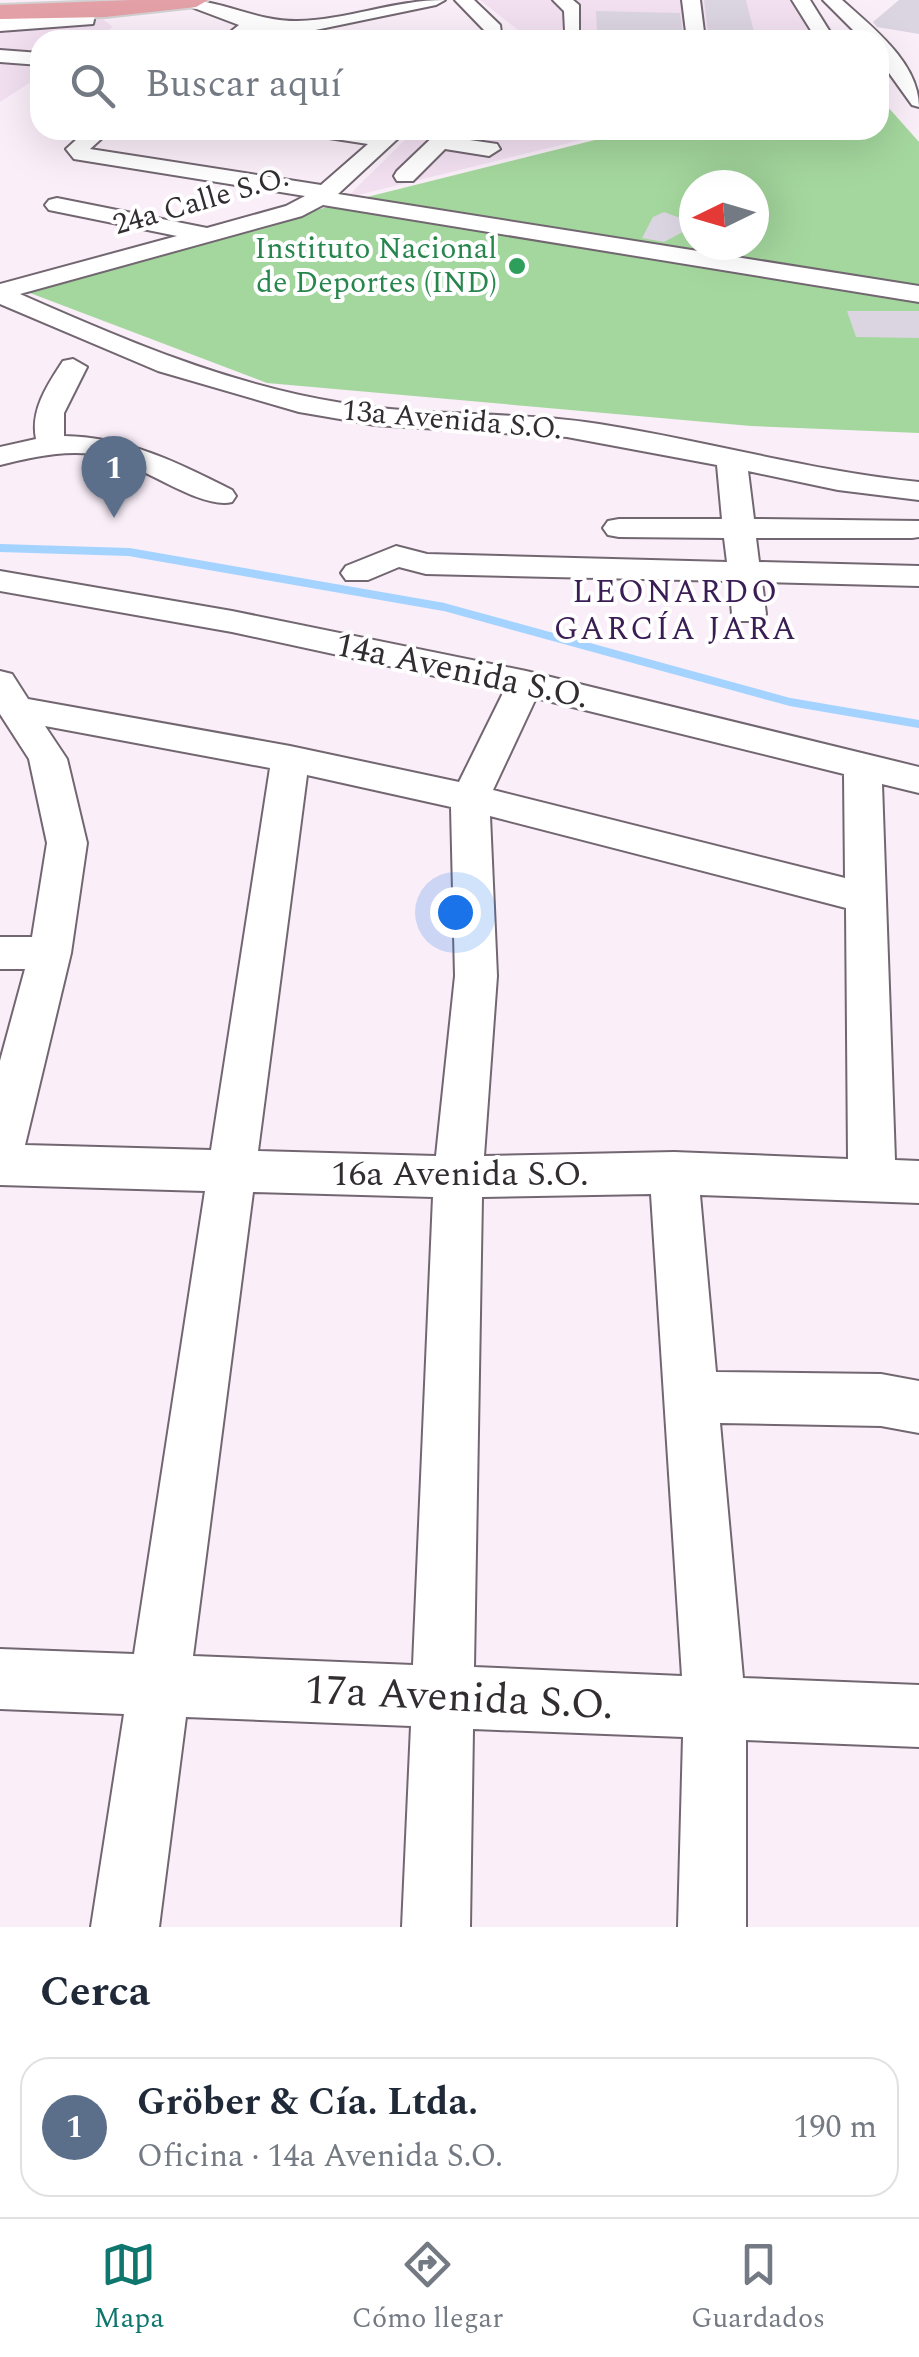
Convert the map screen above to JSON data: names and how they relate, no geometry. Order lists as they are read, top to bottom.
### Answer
{
  "streets": {
    "street": [
      "24a Calle S.O.",
      "13a Avenida S.O.",
      "14a Avenida S.O.",
      "16a Avenida S.O.",
      "17a Avenida S.O."
    ]
  },
  "crossings": [
    ["24a Calle S.O.", "13a Avenida S.O."]
  ],
  "districts": ["LEONARDO GARCÍA JARA"],
  "places": ["Instituto Nacional de Deportes (IND)"],
  "north": "left",
  "page": {
    "search": "Buscar aquí",
    "pins": "1",
    "heading": "Cerca",
    "list": [
      {
        "mark": "1",
        "name": "Gröber & Cía. Ltda.",
        "note": "Oficina · 14a Avenida S.O.",
        "value": "190 m"
      }
    ],
    "nav": ["Mapa", "Cómo llegar", "Guardados"]
  }
}
